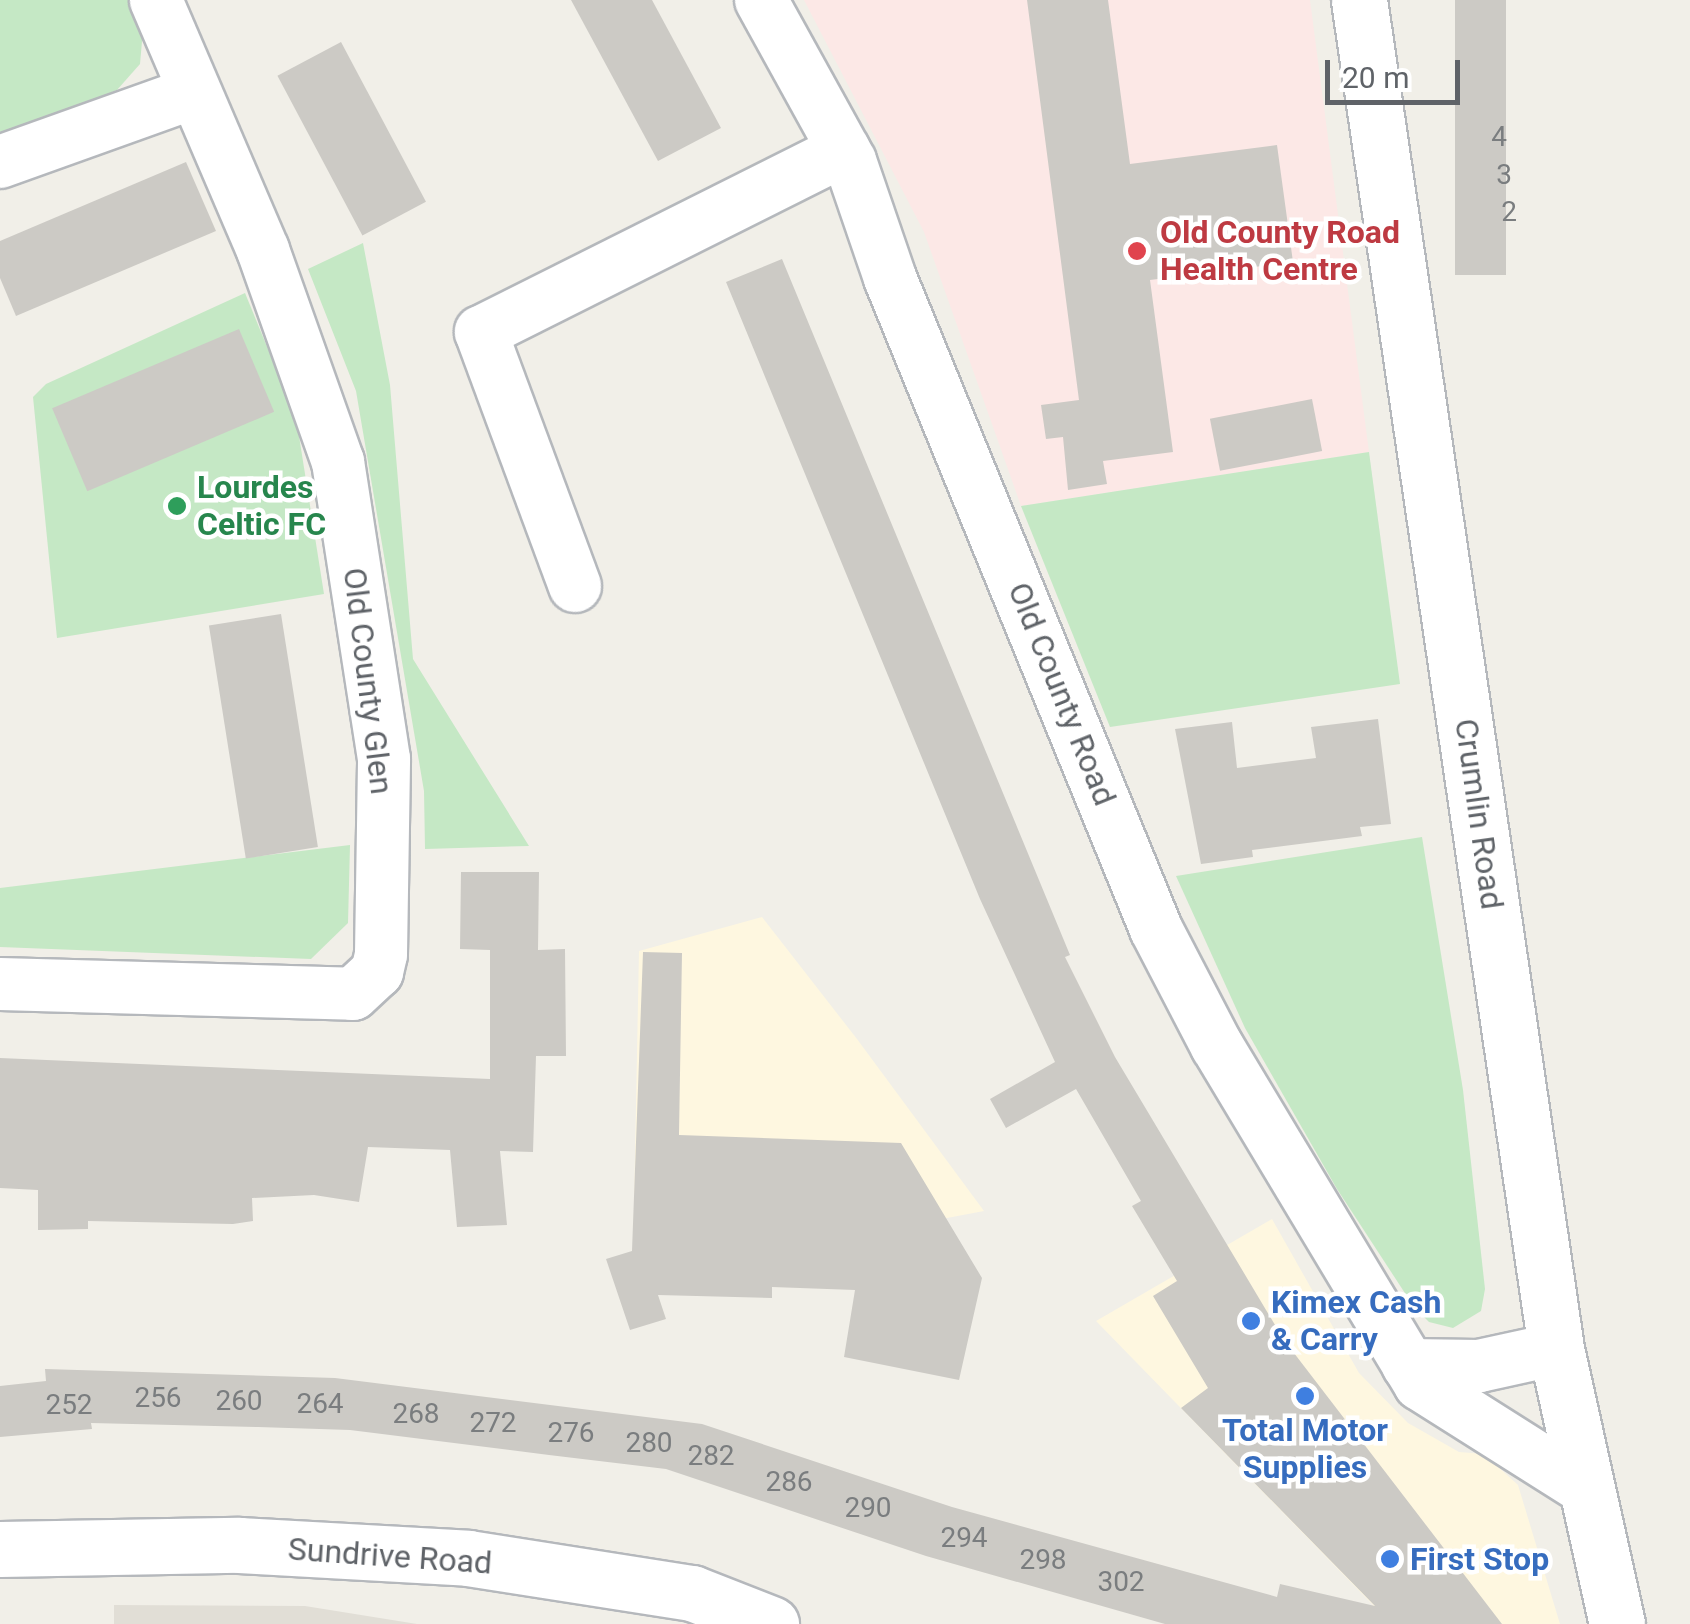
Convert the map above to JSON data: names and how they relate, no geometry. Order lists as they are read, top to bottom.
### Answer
{
  "streets": {
    "main road": ["Crumlin Road", "Sundrive Road"],
    "street": ["Old County Glen", "Old County Road"]
  },
  "crossings": [
    ["Old County Road", "Crumlin Road"]
  ],
  "places": [
    "Old County Road Health Centre",
    "Lourdes Celtic FC",
    "Kimex Cash & Carry",
    "Total Motor Supplies",
    "First Stop"
  ],
  "house_numbers": [
    "4",
    "3",
    "2",
    "256",
    "260",
    "264",
    "252",
    "268",
    "272",
    "276",
    "280",
    "282",
    "286",
    "290",
    "294",
    "298",
    "302"
  ],
  "scale_bar": "20 m"
}
